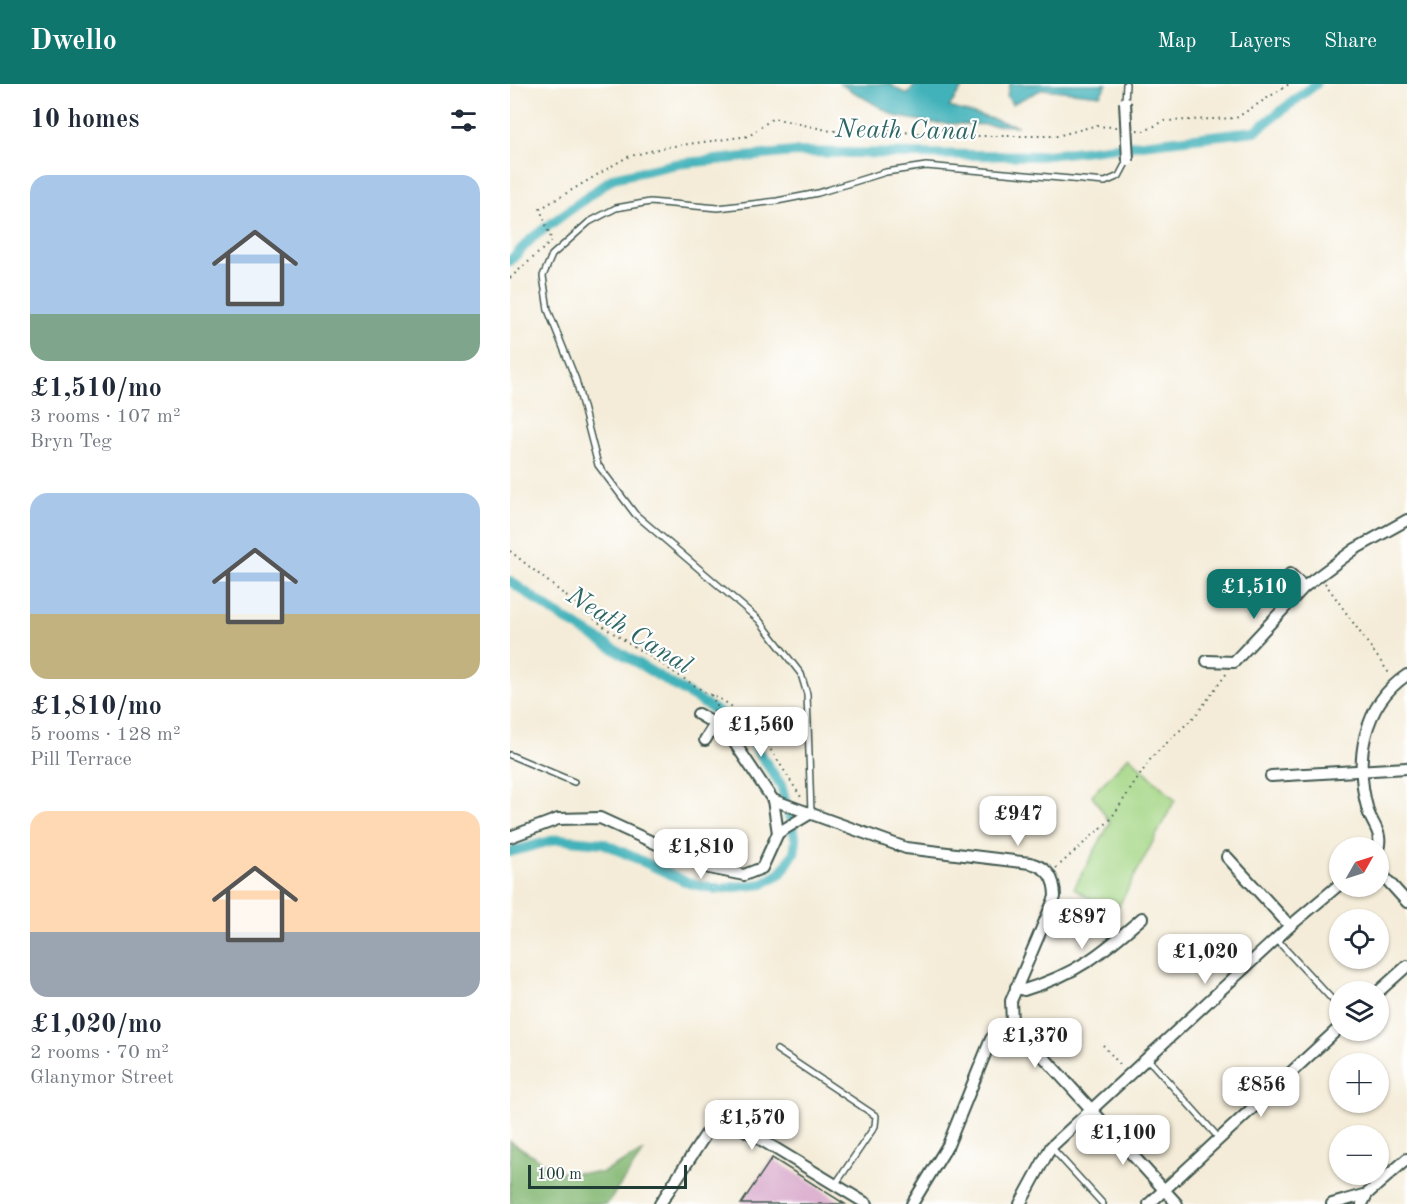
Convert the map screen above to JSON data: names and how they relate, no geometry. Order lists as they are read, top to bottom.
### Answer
{
  "water": ["Neath Canal"],
  "scale_bar": "100 m",
  "north": "top right",
  "page": {
    "header": "Dwello",
    "nav": ["Map", "Layers", "Share"],
    "heading": "10 homes",
    "list": [
      {
        "name": "£1,510/mo",
        "note": "3 rooms · 107 m² · Bryn Teg"
      },
      {
        "name": "£1,810/mo",
        "note": "5 rooms · 128 m² · Pill Terrace"
      },
      {
        "name": "£1,020/mo",
        "note": "2 rooms · 70 m² · Glanymor Street"
      }
    ],
    "price": [
      "£1,510",
      "£1,560",
      "£947",
      "£1,810",
      "£897",
      "£1,020",
      "£1,370",
      "£856",
      "£1,570",
      "£1,100"
    ],
    "map_buttons": ["+", "−"],
    "scale": "100 m"
  }
}
